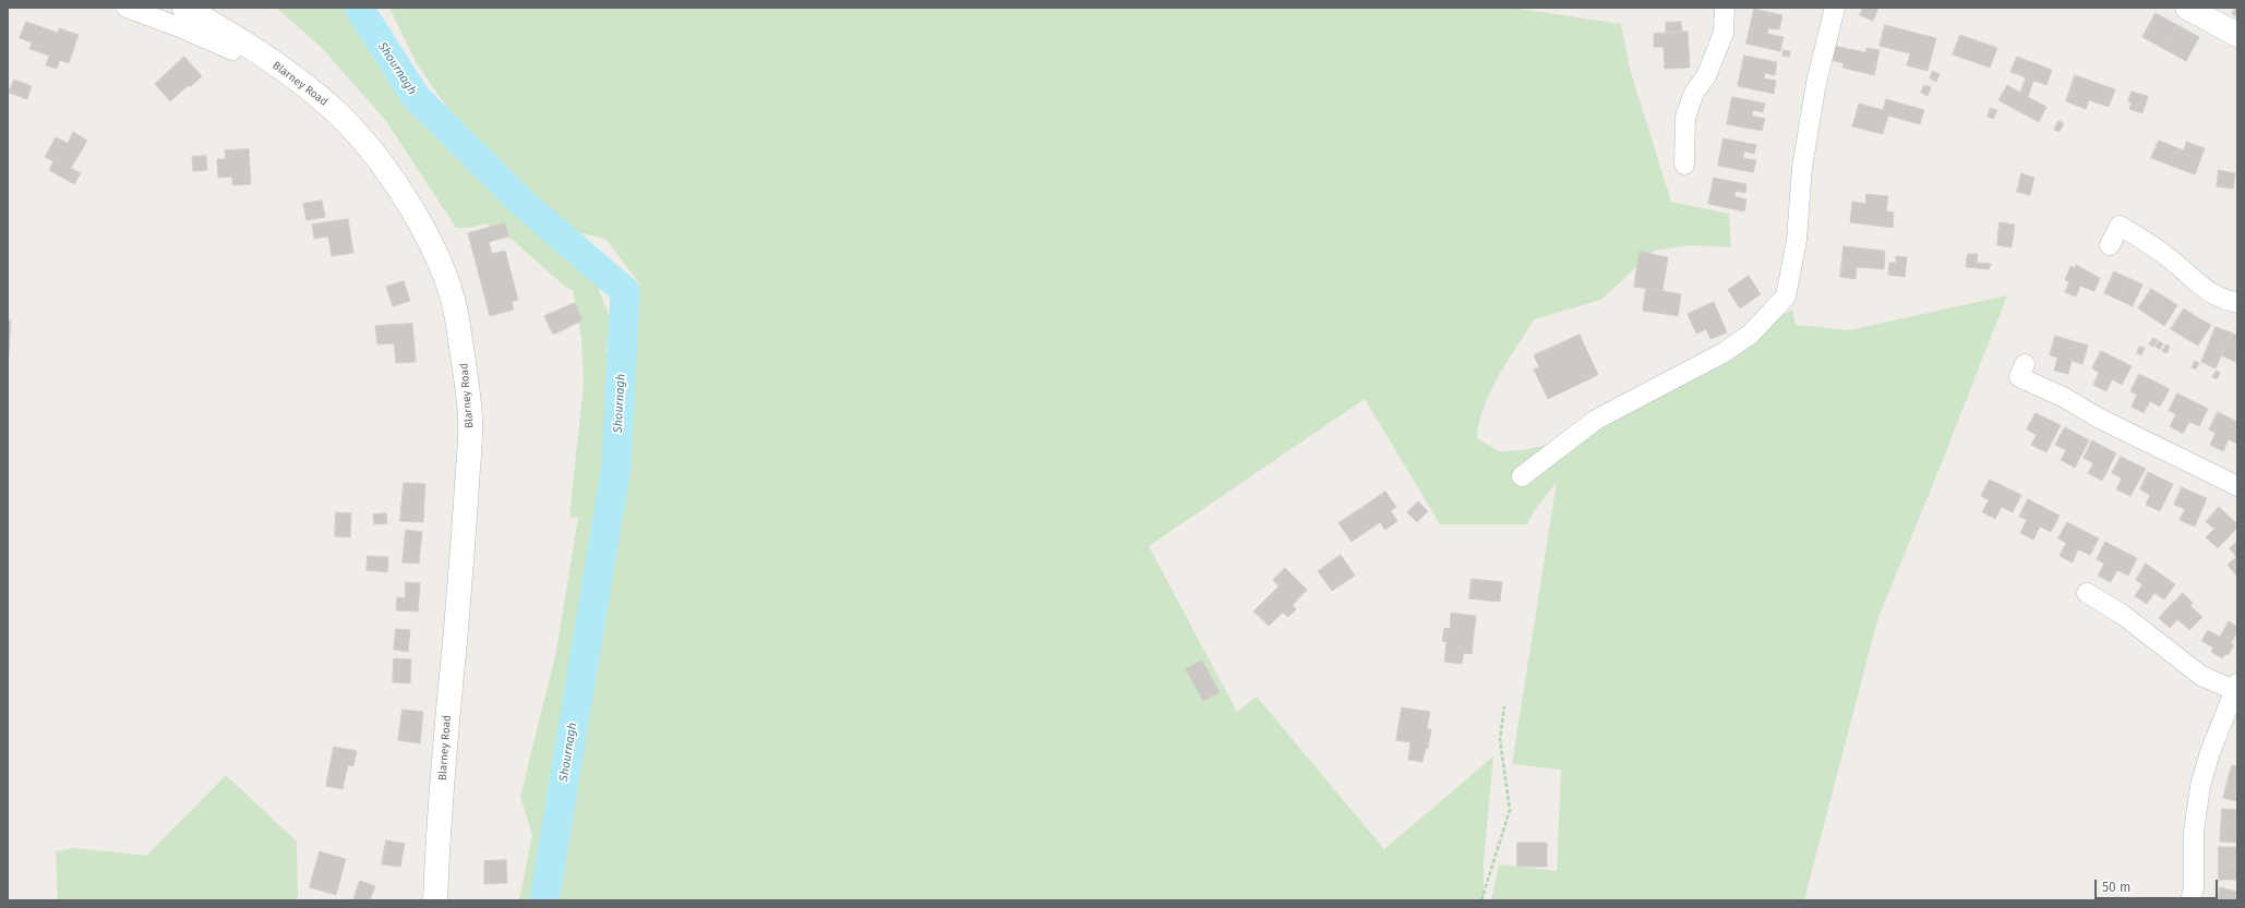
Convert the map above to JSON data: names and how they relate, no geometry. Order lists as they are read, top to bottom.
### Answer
{
  "streets": {
    "main road": ["Blarney Road"]
  },
  "water": ["Shournagh"],
  "scale_bar": "50 m"
}
